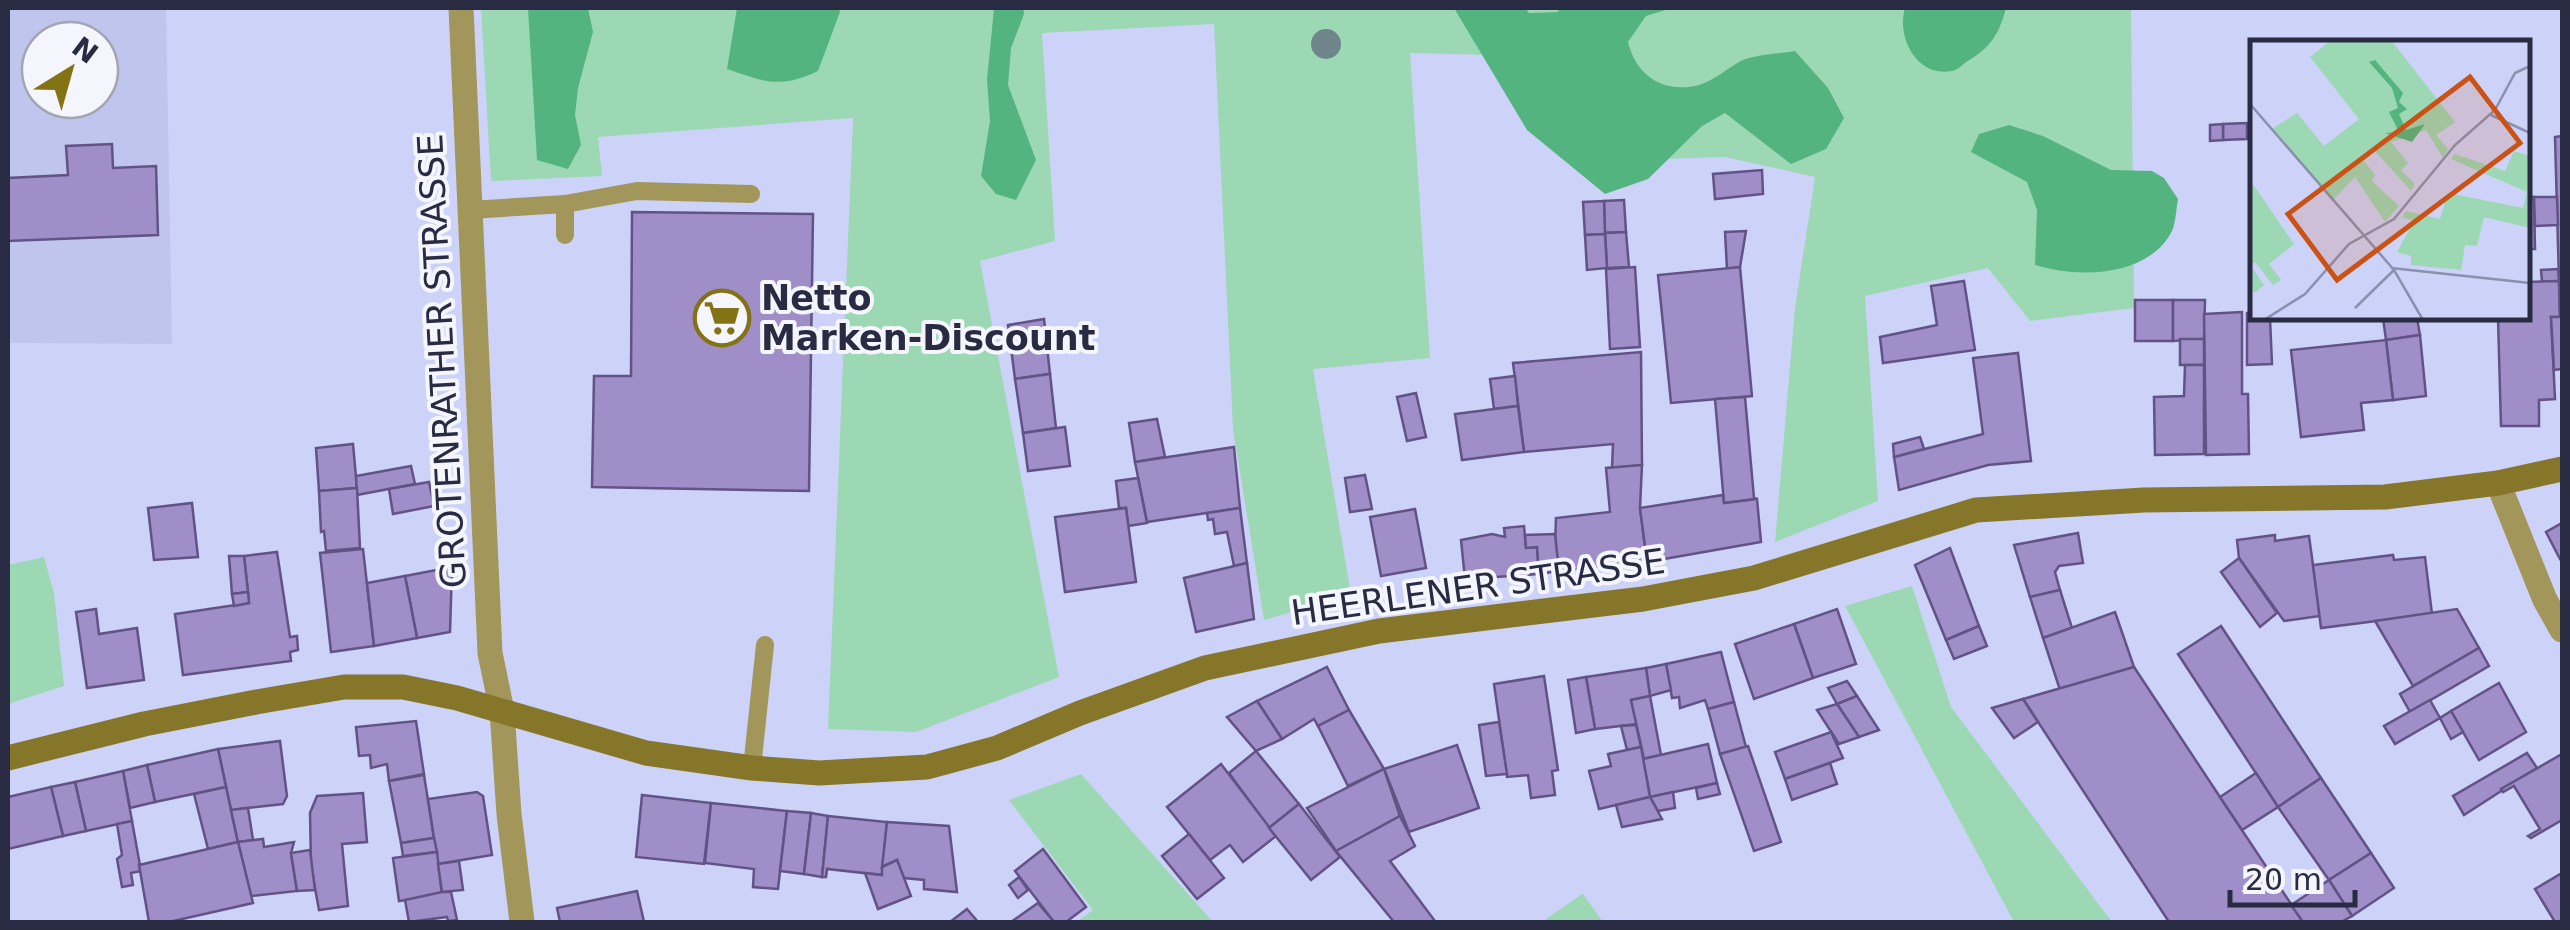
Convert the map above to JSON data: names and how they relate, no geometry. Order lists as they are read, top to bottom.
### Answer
{
  "streets": {
    "main road": ["HEERLENER STRASSE"],
    "street": ["GROTENRATHER STRASSE"]
  },
  "crossings": [
    ["GROTENRATHER STRASSE", "HEERLENER STRASSE"]
  ],
  "places": {
    "supermarket": ["Netto Marken-Discount"]
  },
  "scale_bar": "20 m",
  "north": "top right"
}
